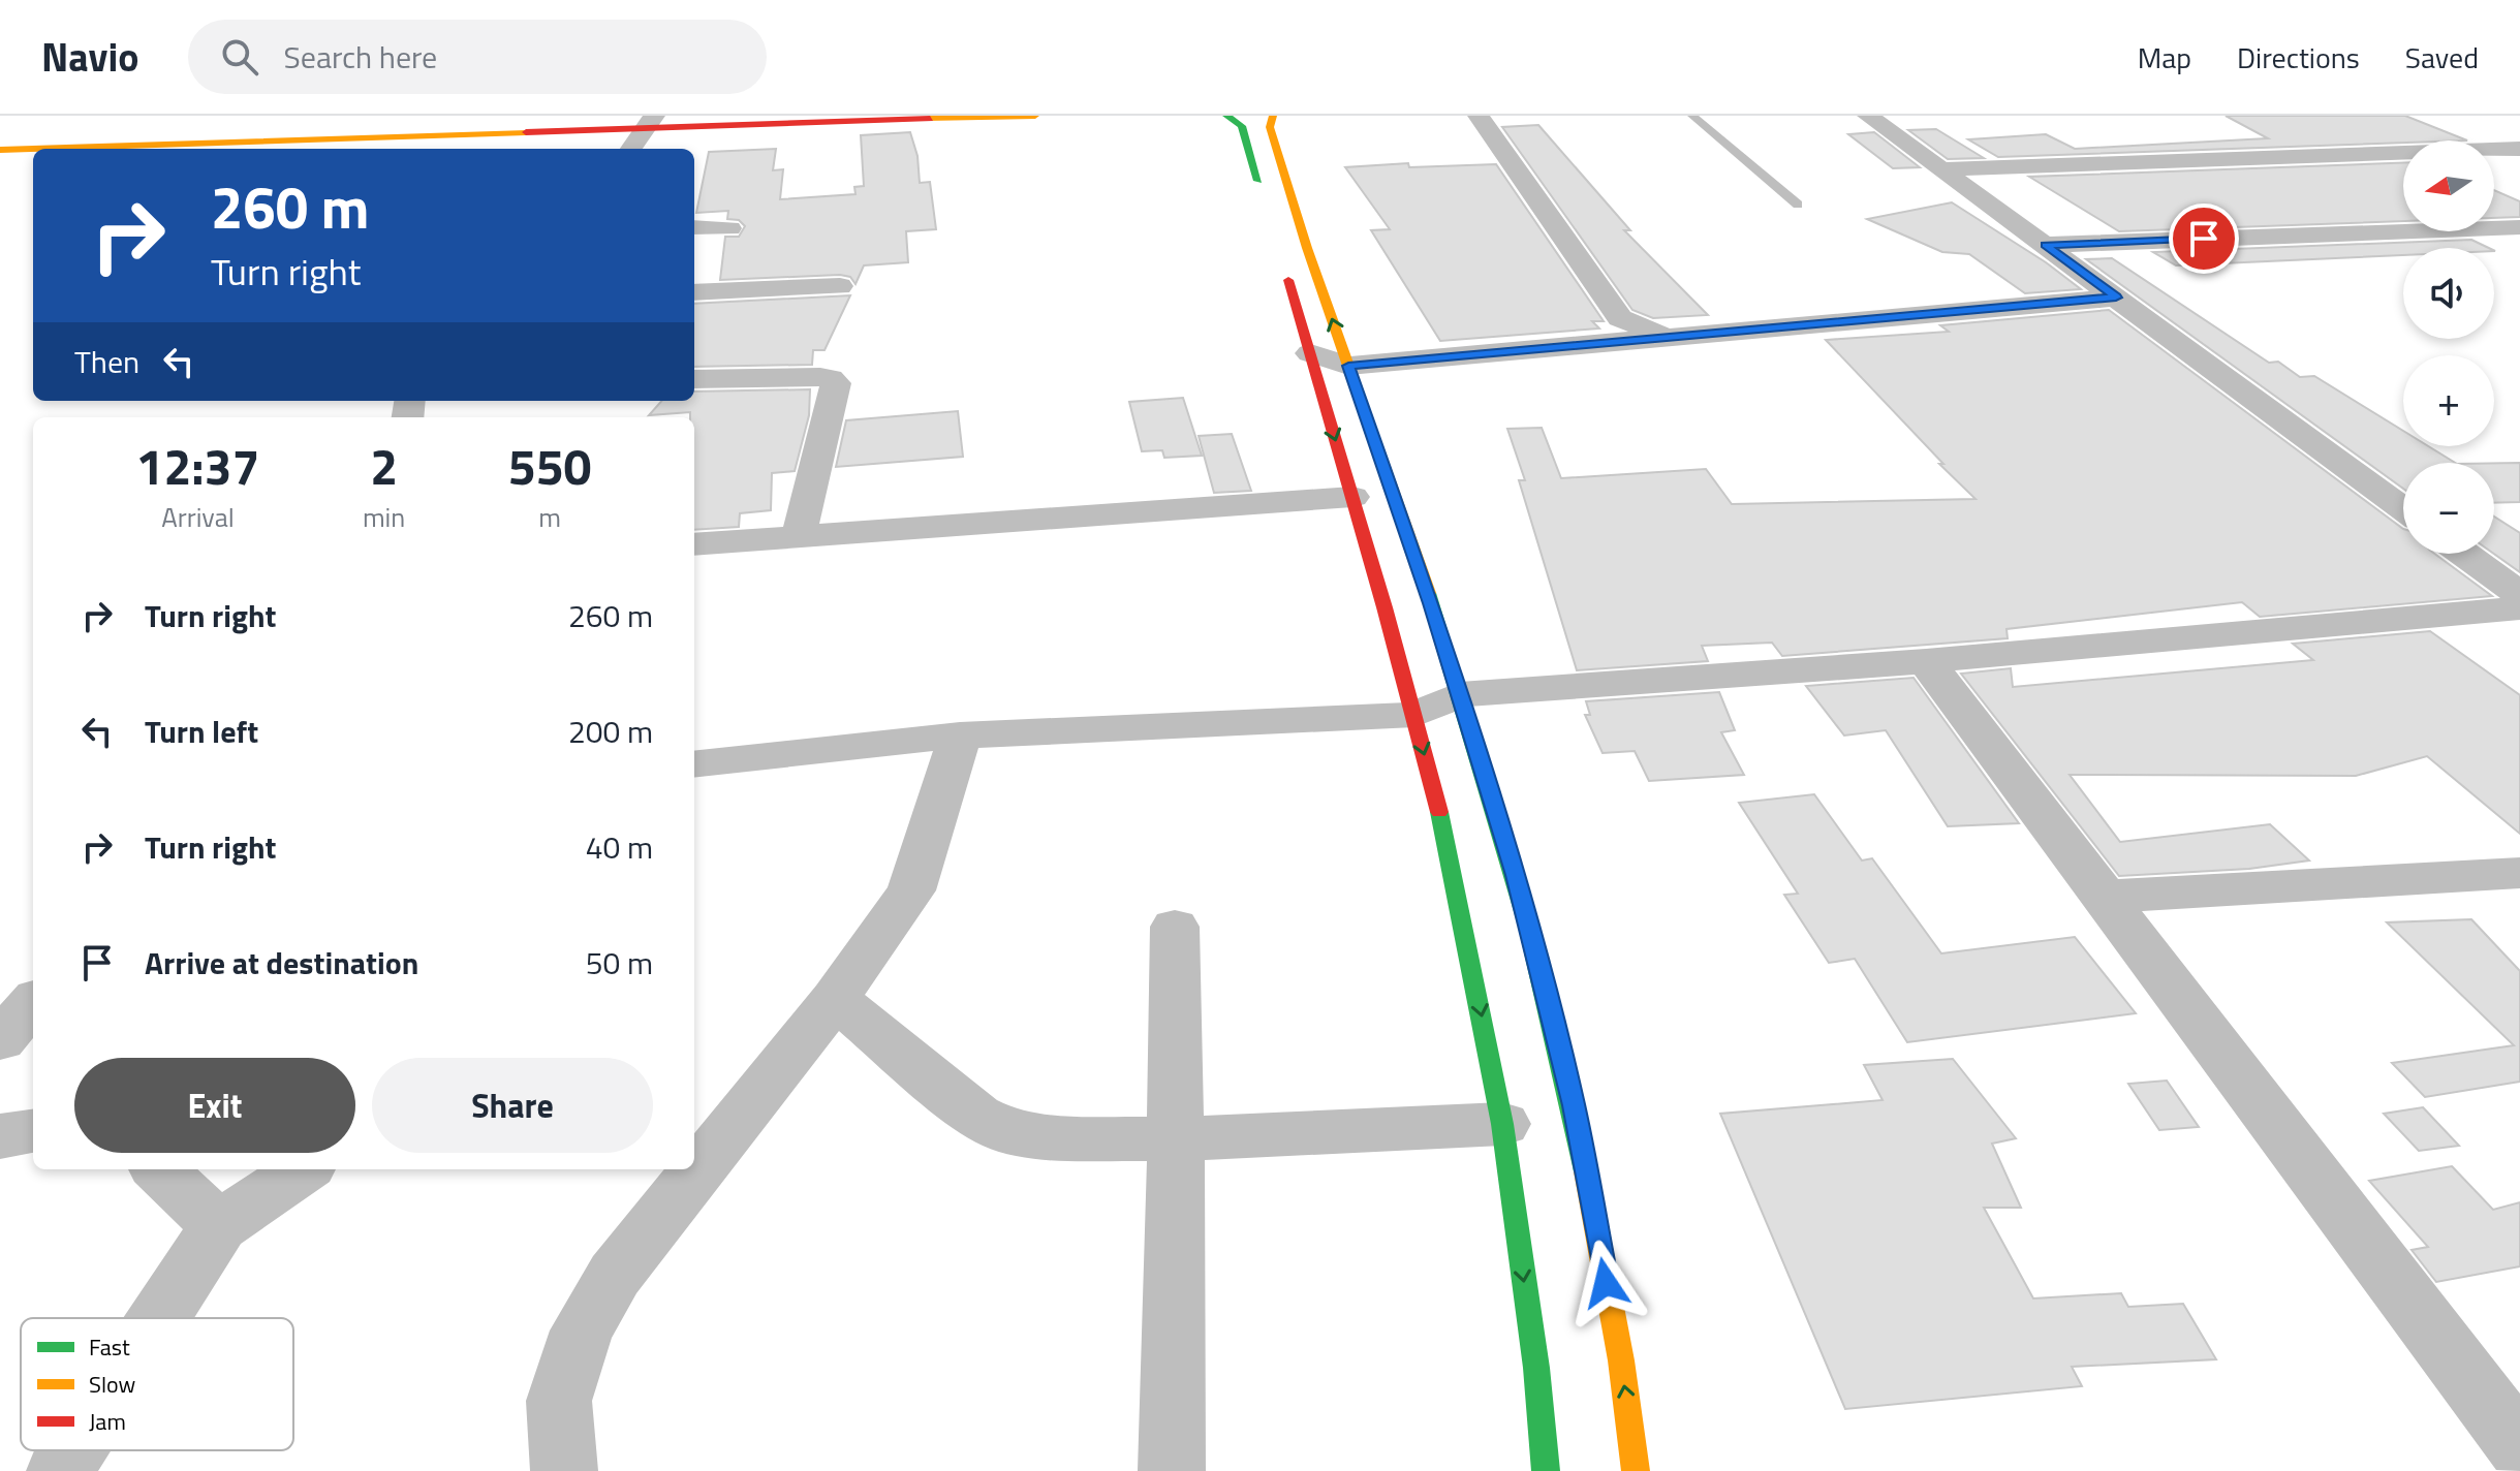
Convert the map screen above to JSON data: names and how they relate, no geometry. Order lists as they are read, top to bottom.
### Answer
{
  "legend": ["Fast", "Slow", "Jam"],
  "north": "left",
  "page": {
    "header": "Navio",
    "search": "Search here",
    "nav": ["Map", "Directions", "Saved"],
    "map_buttons": ["+", "−"],
    "turn": ["260 m", "Turn right"],
    "then": "Then",
    "eta": [
      "12:37",
      "Arrival",
      "2",
      "min",
      "550",
      "m"
    ],
    "list": [
      {
        "name": "Turn right",
        "value": "260 m"
      },
      {
        "name": "Turn left",
        "value": "200 m"
      },
      {
        "name": "Turn right",
        "value": "40 m"
      },
      {
        "name": "Arrive at destination",
        "value": "50 m"
      }
    ],
    "buttons": ["Exit", "Share"]
  }
}
